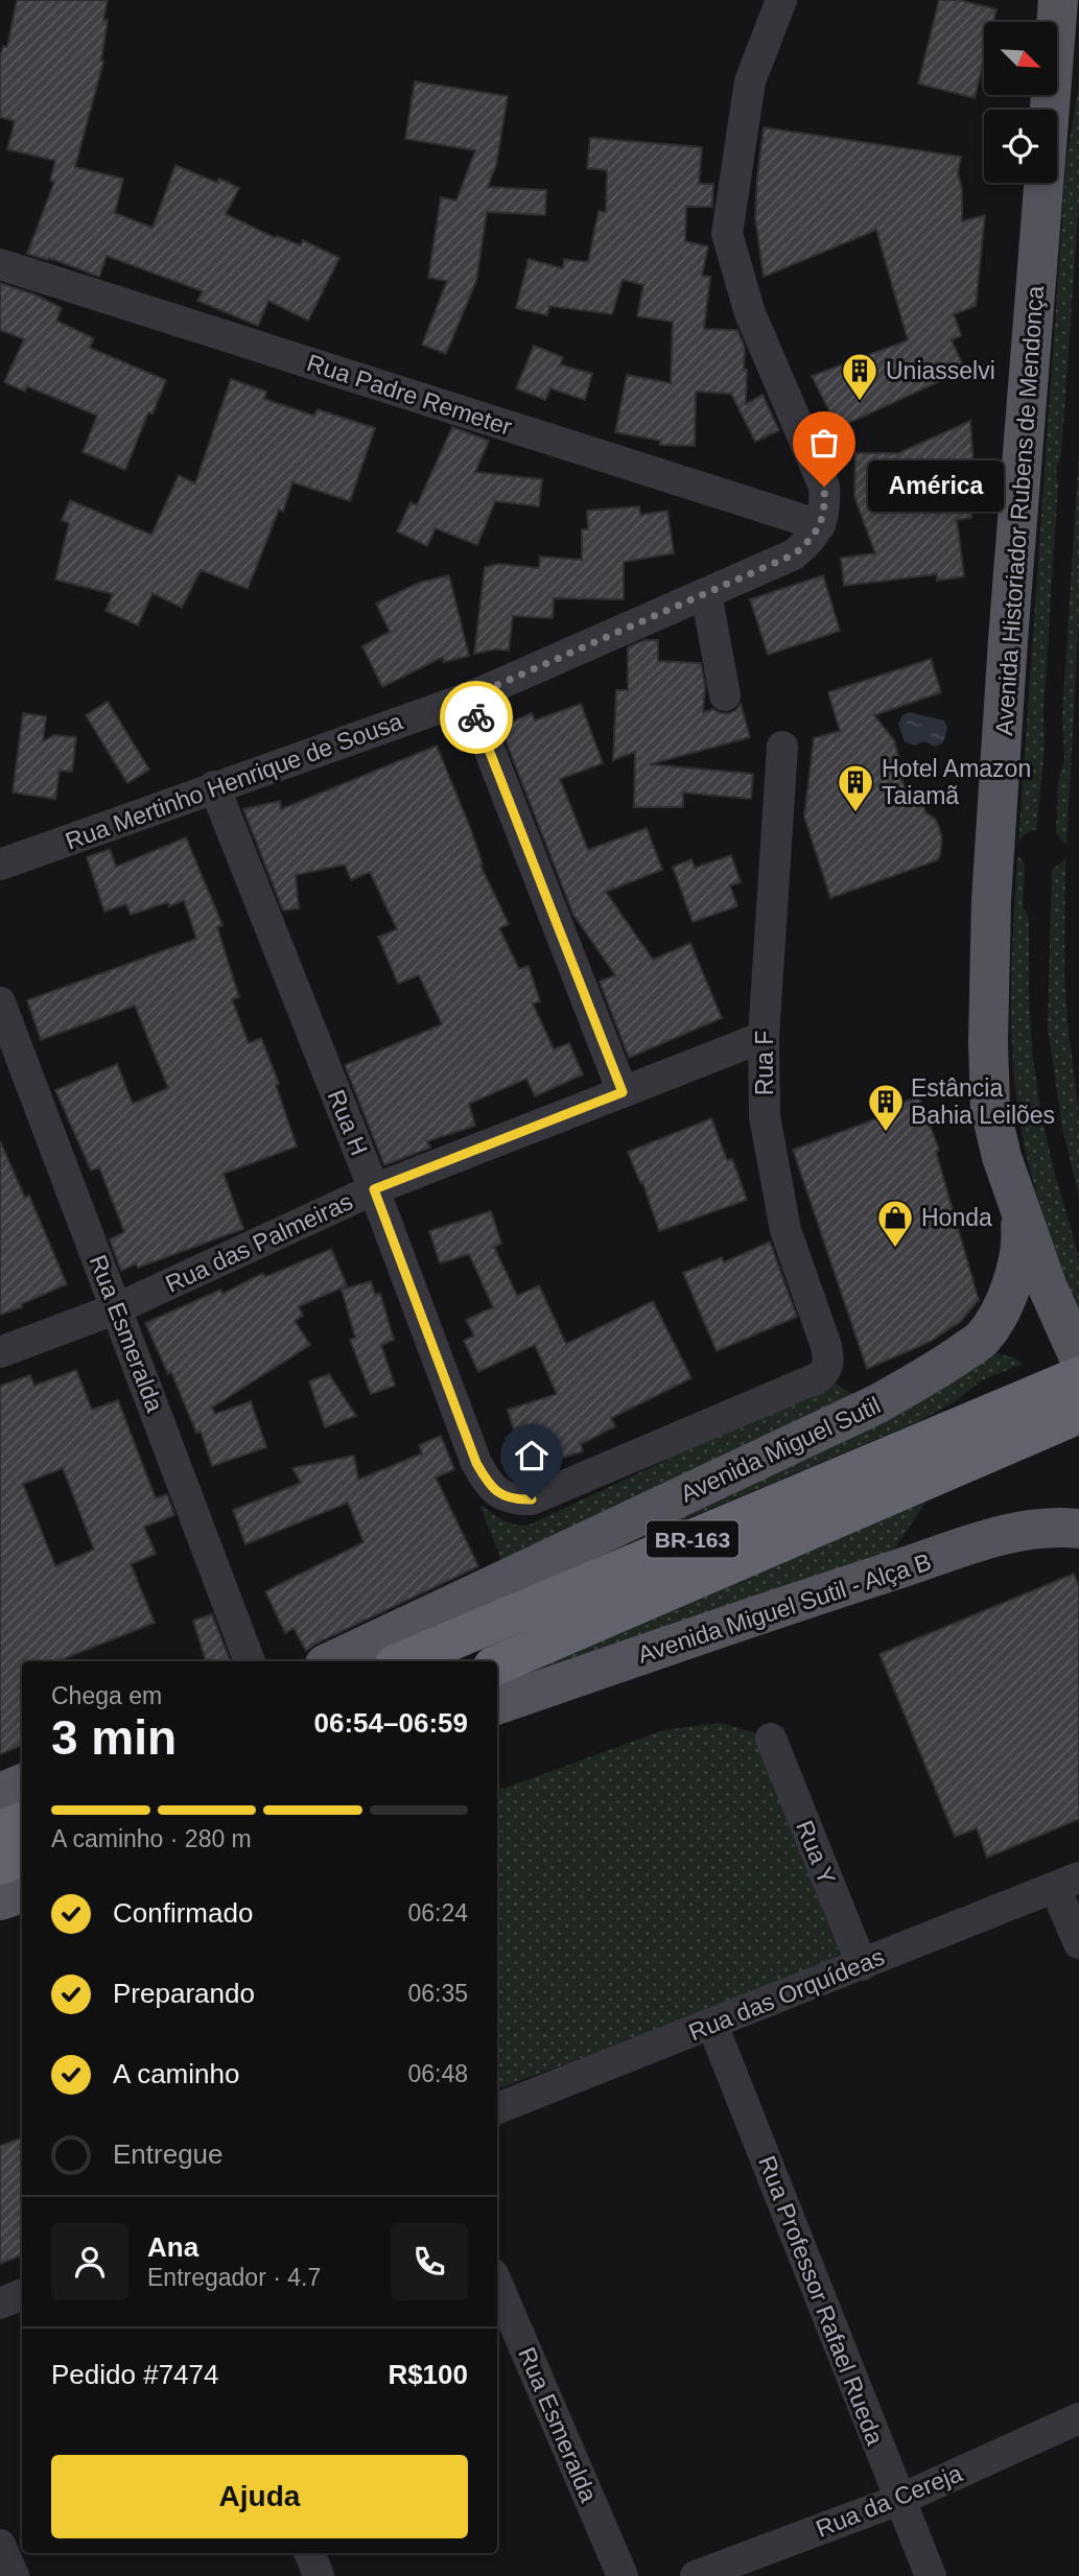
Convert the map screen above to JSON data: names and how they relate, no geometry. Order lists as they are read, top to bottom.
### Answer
{
  "streets": {
    "highway": ["Avenida Miguel Sutil", "BR-163"],
    "main road": ["Avenida Historiador Rubens de Mendonça", "Avenida Miguel Sutil - Alça B"],
    "street": [
      "Rua Padre Remeter",
      "Rua Mertinho Henrique de Sousa",
      "Rua F",
      "Rua H",
      "Rua das Palmeiras",
      "Rua Esmeralda",
      "Rua Y",
      "Rua das Orquídeas",
      "Rua Professor Rafael Rueda",
      "Rua da Cereja"
    ]
  },
  "crossings": [
    ["Rua Padre Remeter", "Rua Mertinho Henrique de Sousa"],
    ["Avenida Historiador Rubens de Mendonça", "Avenida Miguel Sutil"],
    ["Rua Mertinho Henrique de Sousa", "Rua H"],
    ["Rua F", "Rua H"],
    ["Rua F", "Rua das Palmeiras"],
    ["Rua H", "Rua das Palmeiras"],
    ["Rua das Palmeiras", "Rua Esmeralda"],
    ["Rua Y", "Rua das Orquídeas"],
    ["Rua das Orquídeas", "Rua Professor Rafael Rueda"],
    ["Rua Professor Rafael Rueda", "Rua da Cereja"]
  ],
  "places": {
    "building": ["Uniasselvi", "Hotel Amazon Taiamã", "Estância Bahia Leilões"],
    "other": ["América"],
    "shop": ["Honda"]
  },
  "north": "bottom right",
  "page": {
    "bubble": "América",
    "heading": ["3 min", "Chega em", "06:54–06:59"],
    "panel": [
      "Ana",
      "Entregador · 4.7",
      "Pedido #7474",
      "R$100"
    ],
    "bar": "A caminho · 280 m",
    "list": [
      ["Confirmado", "06:24"],
      ["Preparando", "06:35"],
      ["A caminho", "06:48"],
      "Entregue"
    ],
    "buttons": "Ajuda"
  }
}
